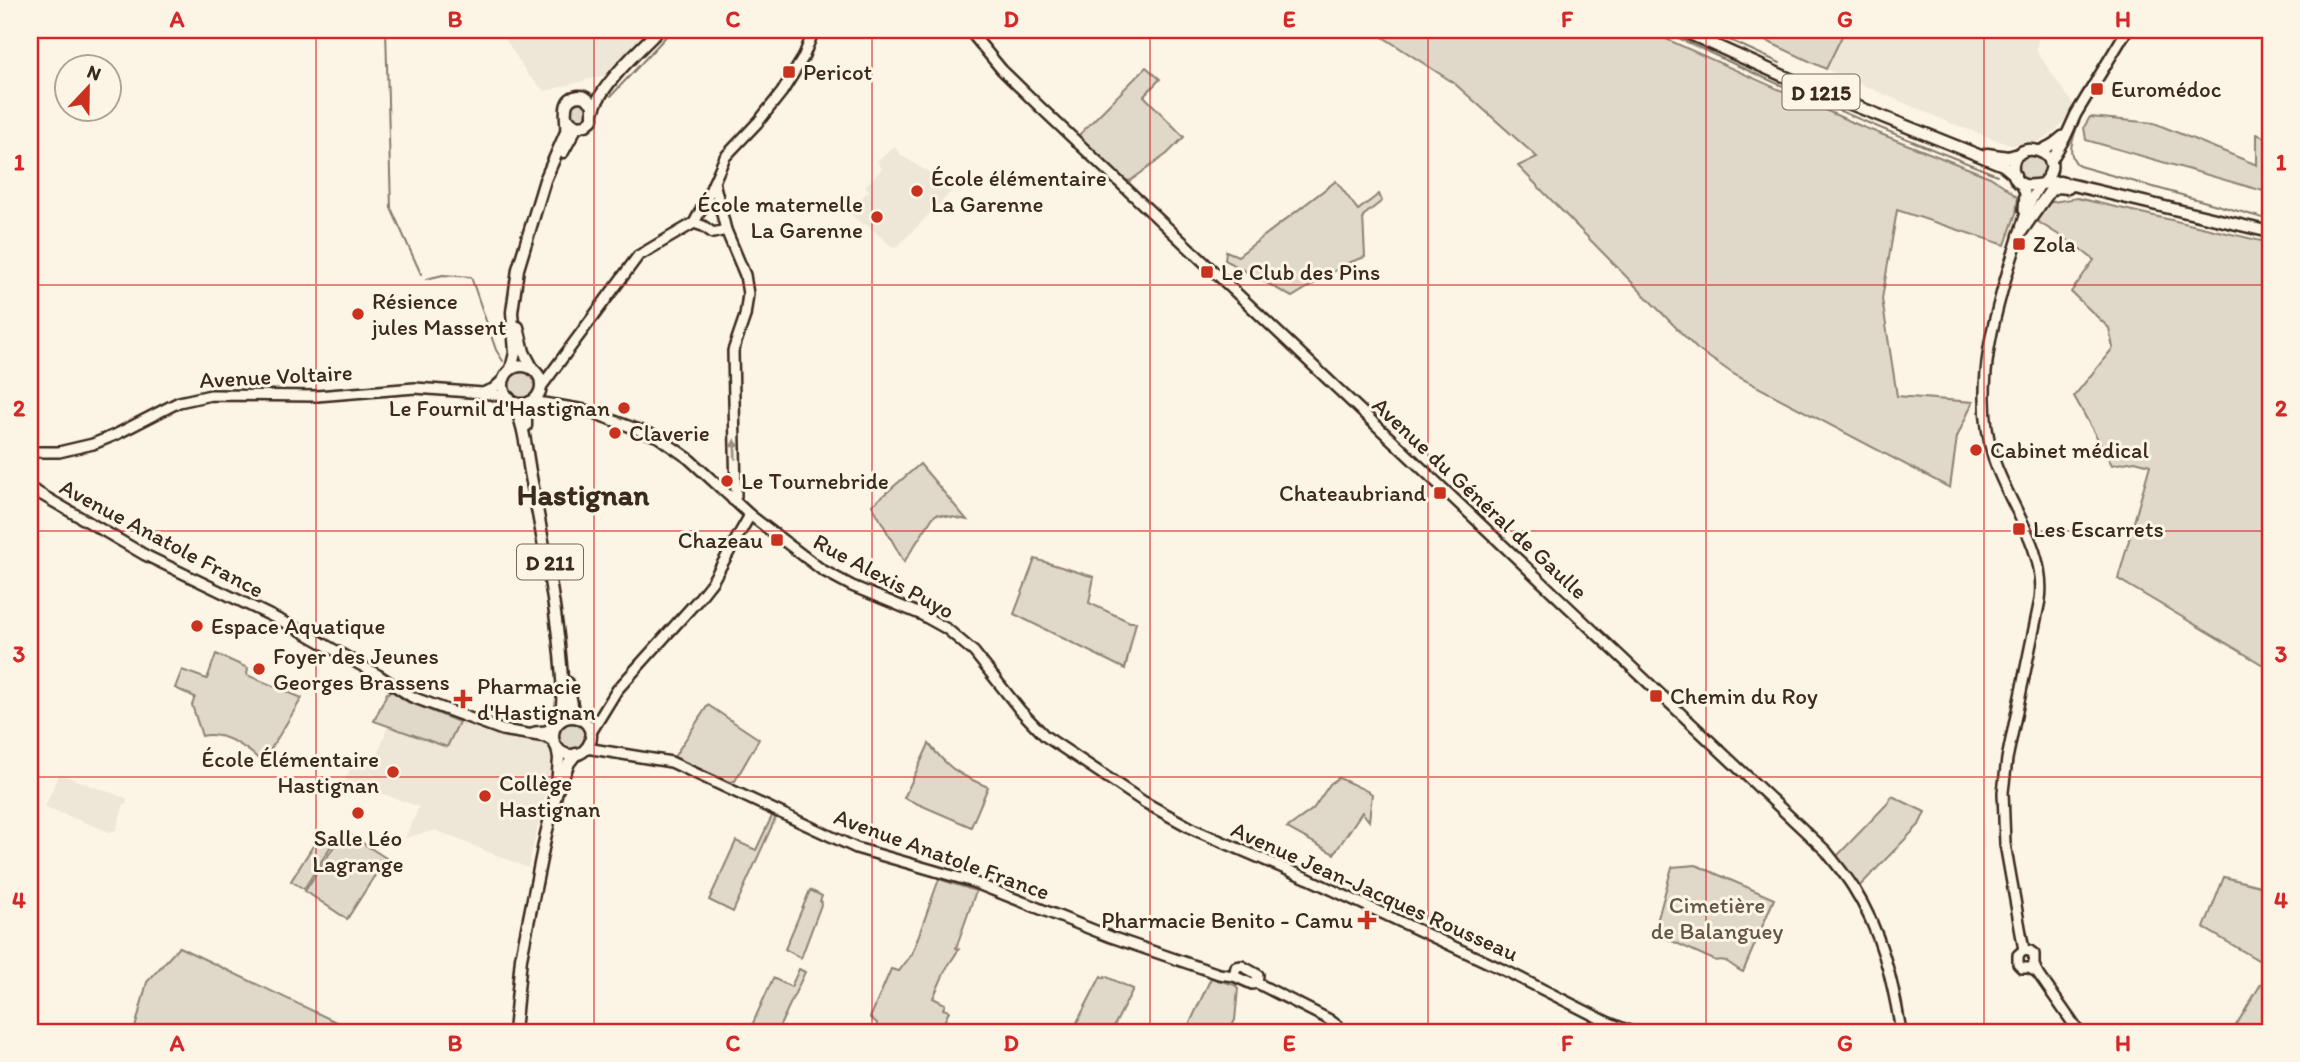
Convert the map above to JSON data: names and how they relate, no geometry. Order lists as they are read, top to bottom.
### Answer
{
  "streets": {
    "main road": ["D 1215", "D 211"],
    "street": [
      "Avenue Voltaire",
      "Avenue du Général de Gaulle",
      "Avenue Anatole France",
      "Rue Alexis Puyo",
      "Avenue Jean-Jacques Rousseau"
    ]
  },
  "crossings": [
    ["Avenue Voltaire", "D 211"],
    ["Avenue Voltaire", "Rue Alexis Puyo"],
    ["Avenue Anatole France", "D 211"],
    ["D 211", "Rue Alexis Puyo"],
    ["Rue Alexis Puyo", "Avenue Jean-Jacques Rousseau"]
  ],
  "districts": ["Hastignan"],
  "parks": ["Cimetière de Balanguey"],
  "places": {
    "transit": [
      "Pericot",
      "Euromédoc",
      "Zola",
      "Le Club des Pins",
      "Chateaubriand",
      "Les Escarrets",
      "Chazeau",
      "Chemin du Roy"
    ],
    "other": [
      "École élémentaire La Garenne",
      "École maternelle La Garenne",
      "Résience jules Massent",
      "Le Fournil d'Hastignan",
      "Claverie",
      "Cabinet médical",
      "Le Tournebride",
      "Espace Aquatique",
      "Foyer des Jeunes Georges Brassens",
      "École Élémentaire Hastignan",
      "Collège Hastignan",
      "Salle Léo Lagrange"
    ],
    "health": ["Pharmacie d'Hastignan", "Pharmacie Benito - Camu"]
  },
  "north": "top",
  "grid": {
    "columns": [
      "A",
      "B",
      "C",
      "D",
      "E",
      "F",
      "G",
      "H"
    ],
    "rows": [
      "1",
      "2",
      "3",
      "4"
    ]
  }
}
